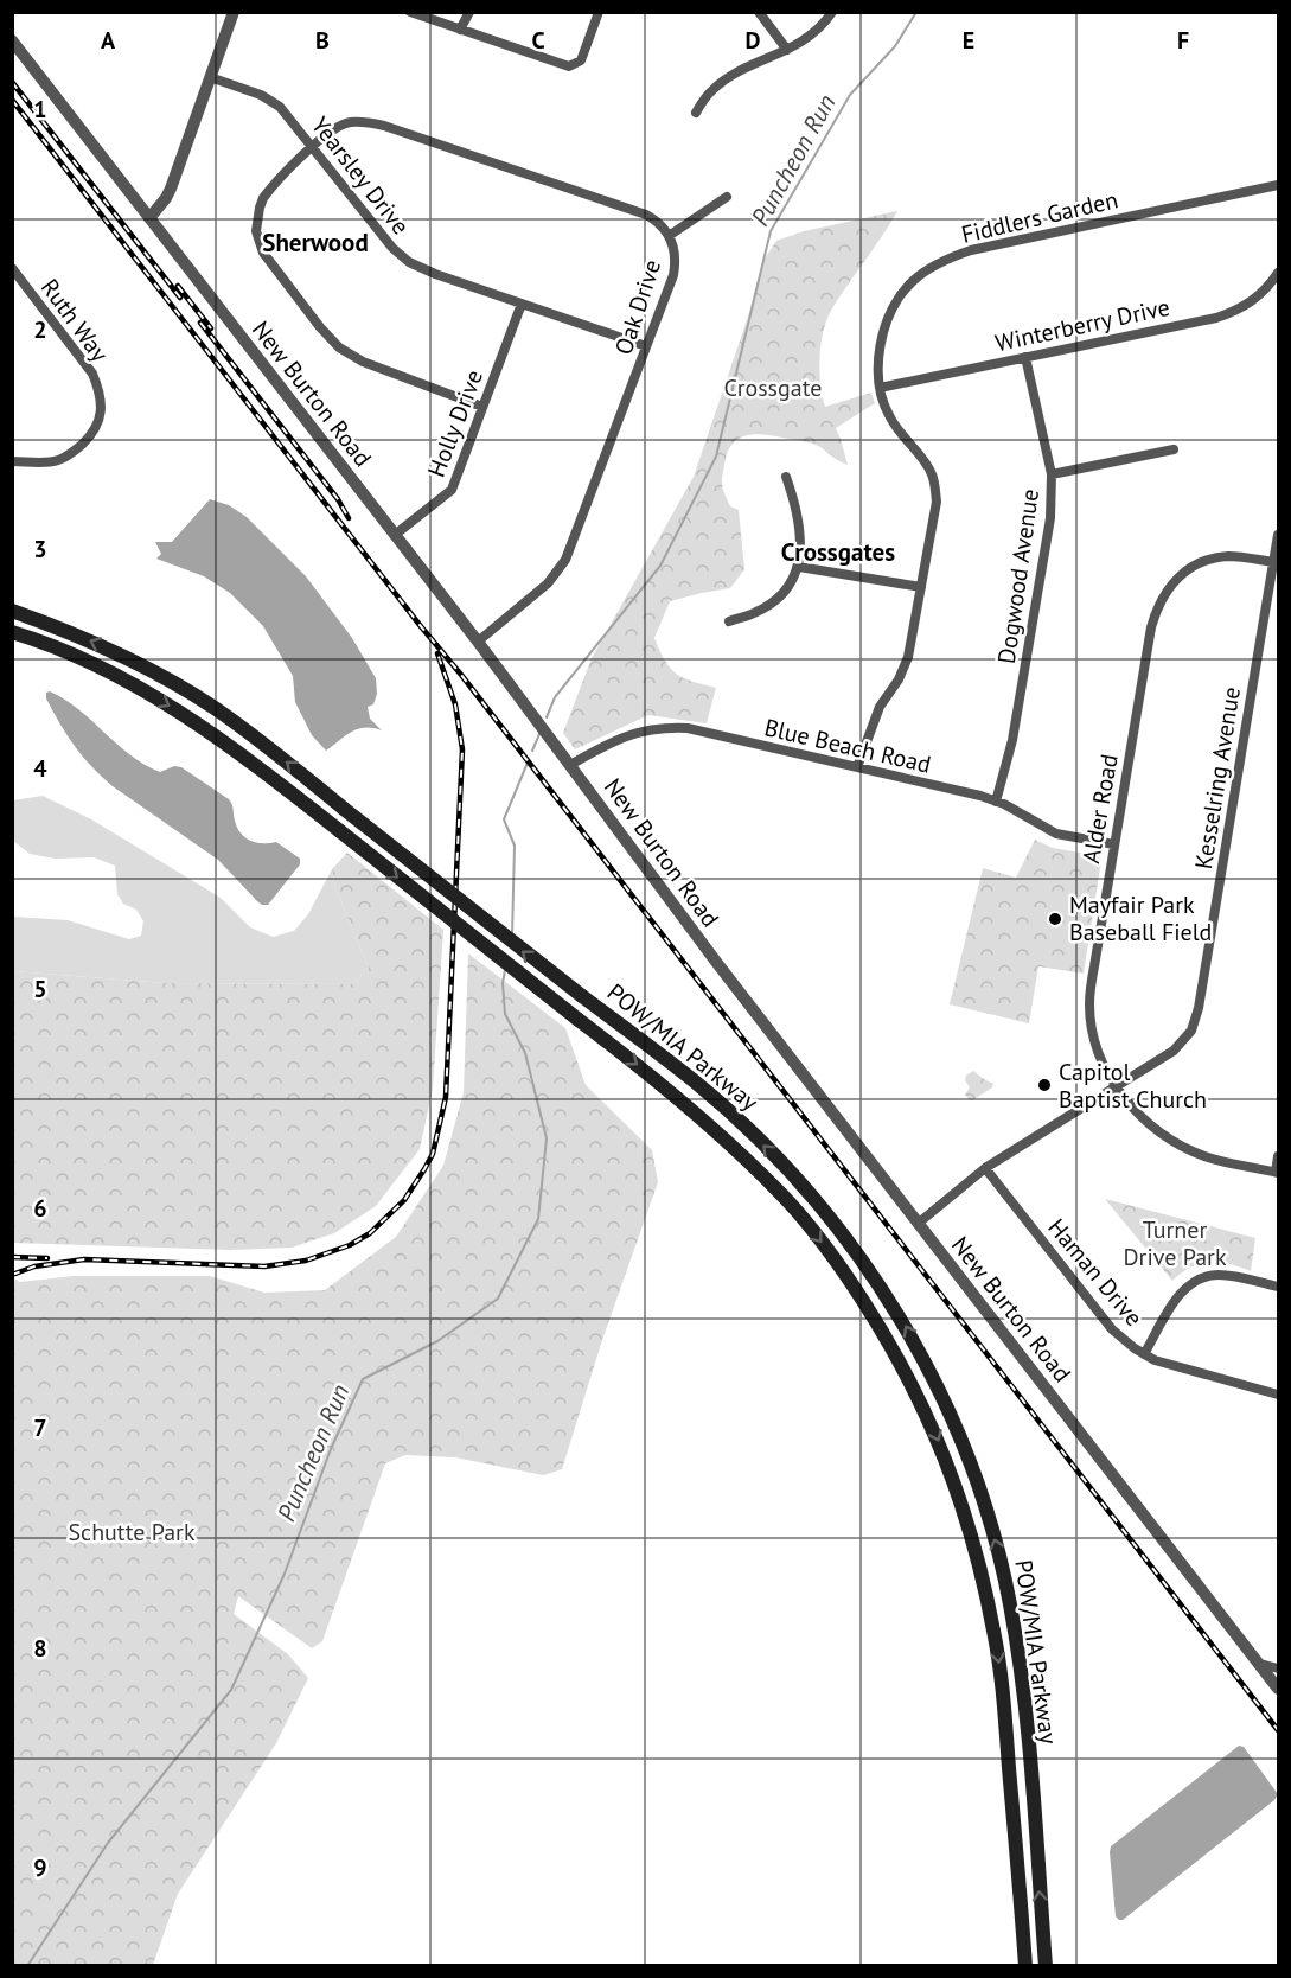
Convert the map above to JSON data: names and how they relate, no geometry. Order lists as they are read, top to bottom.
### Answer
{
  "streets": {
    "main road": ["POW/MIA Parkway"],
    "street": [
      "Yearsley Drive",
      "Fiddlers Garden",
      "Oak Drive",
      "Ruth Way",
      "Winterberry Drive",
      "New Burton Road",
      "Holly Drive",
      "Dogwood Avenue",
      "Blue Beach Road",
      "Kesselring Avenue",
      "Alder Road",
      "Haman Drive"
    ]
  },
  "crossings": [
    ["Yearsley Drive", "Oak Drive"],
    ["Yearsley Drive", "Holly Drive"],
    ["Fiddlers Garden", "Winterberry Drive"],
    ["Fiddlers Garden", "Blue Beach Road"],
    ["Oak Drive", "New Burton Road"],
    ["Oak Drive", "Holly Drive"],
    ["Winterberry Drive", "Dogwood Avenue"],
    ["New Burton Road", "Holly Drive"],
    ["New Burton Road", "Blue Beach Road"],
    ["New Burton Road", "Kesselring Avenue"],
    ["Dogwood Avenue", "Blue Beach Road"],
    ["Blue Beach Road", "Alder Road"],
    ["Kesselring Avenue", "Alder Road"],
    ["Kesselring Avenue", "Haman Drive"]
  ],
  "districts": ["Sherwood", "Crossgates"],
  "water": ["Puncheon Run"],
  "parks": ["Crossgate", "Turner Drive Park", "Schutte Park"],
  "places": ["Mayfair Park Baseball Field", "Capitol Baptist Church"],
  "grid": {
    "columns": [
      "A",
      "B",
      "C",
      "D",
      "E",
      "F"
    ],
    "rows": [
      "1",
      "2",
      "3",
      "4",
      "5",
      "6",
      "7",
      "8",
      "9"
    ]
  }
}
